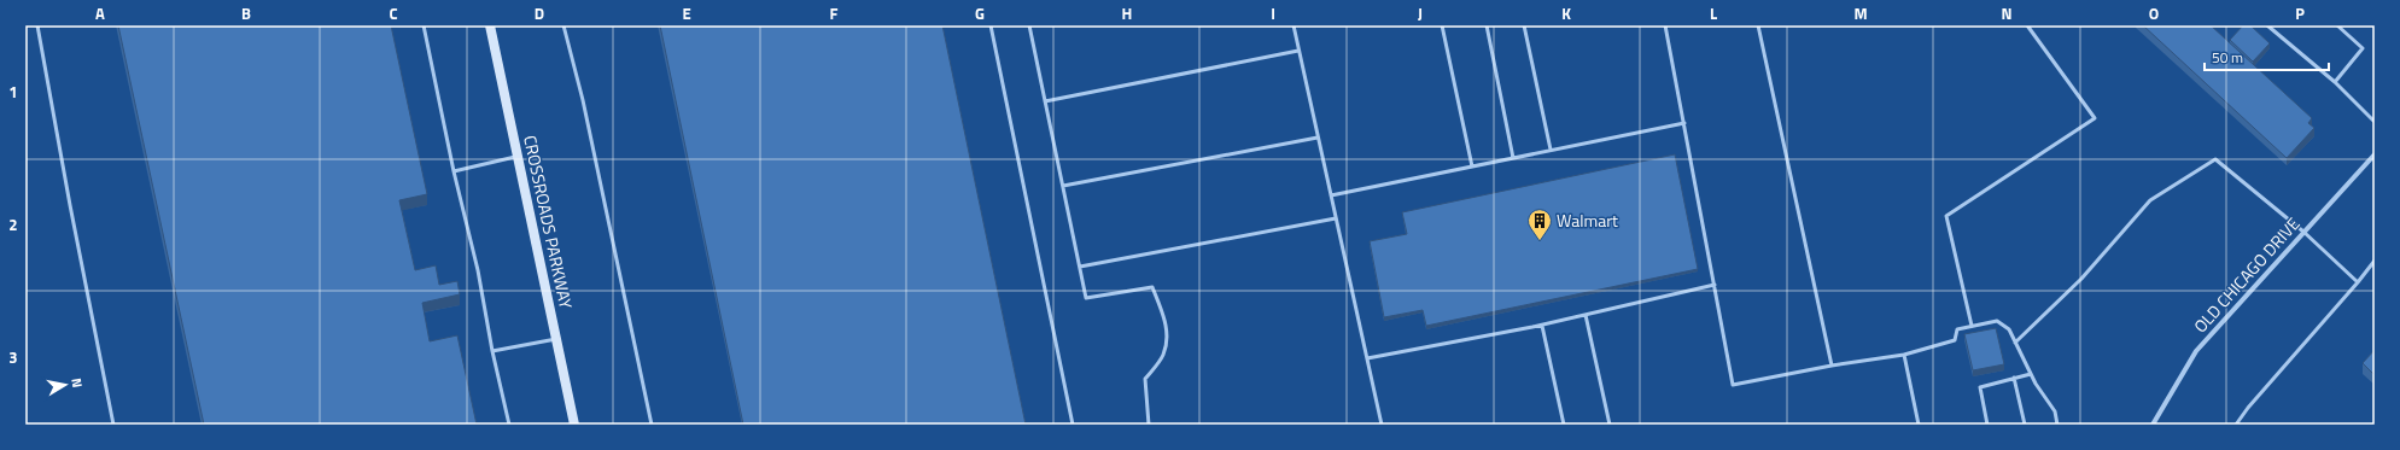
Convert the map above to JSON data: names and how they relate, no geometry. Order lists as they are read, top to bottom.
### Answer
{
  "streets": {
    "street": ["CROSSROADS PARKWAY", "OLD CHICAGO DRIVE"]
  },
  "places": {
    "building": ["Walmart"]
  },
  "scale_bar": "50 m",
  "north": "right",
  "grid": {
    "columns": [
      "A",
      "B",
      "C",
      "D",
      "E",
      "F",
      "G",
      "H",
      "I",
      "J",
      "K",
      "L",
      "M",
      "N",
      "O",
      "P"
    ],
    "rows": ["1", "2", "3"]
  }
}
